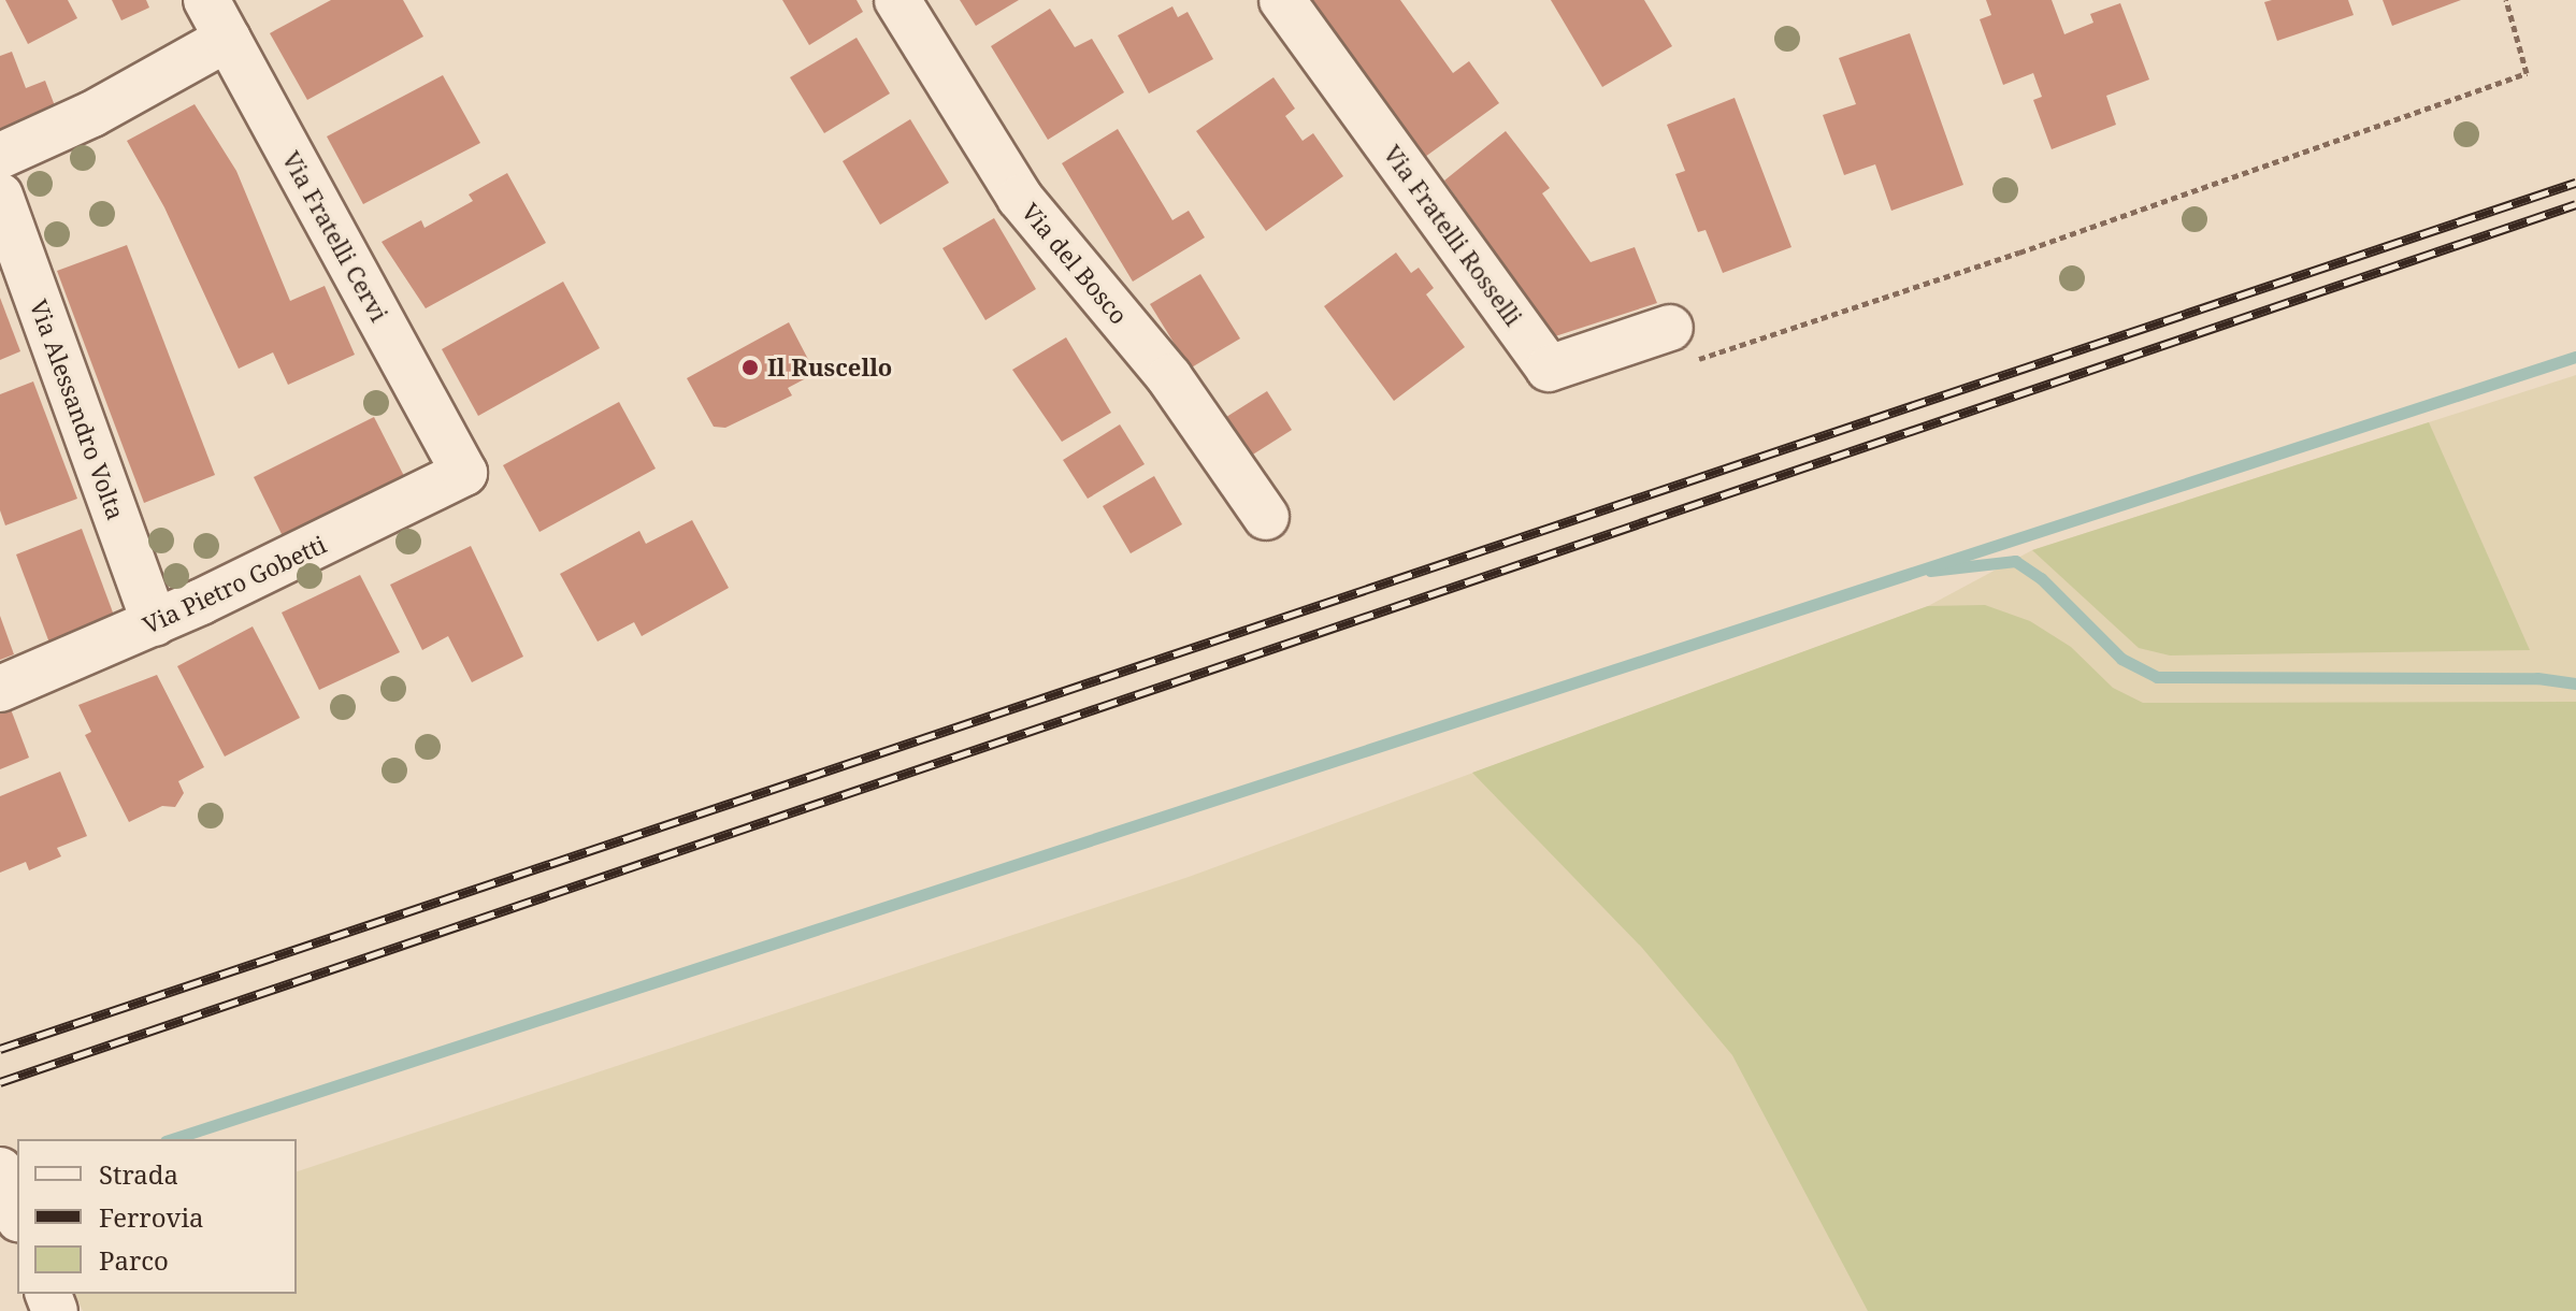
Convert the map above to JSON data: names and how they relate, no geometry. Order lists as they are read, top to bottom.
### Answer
{
  "streets": {
    "street": [
      "Via Fratelli Rosselli",
      "Via Fratelli Cervi",
      "Via del Bosco",
      "Via Alessandro Volta",
      "Via Pietro Gobetti"
    ]
  },
  "crossings": [
    ["Via Fratelli Cervi", "Via Pietro Gobetti"],
    ["Via Alessandro Volta", "Via Pietro Gobetti"]
  ],
  "places": ["Il Ruscello"],
  "legend": ["Strada", "Ferrovia", "Parco"]
}
